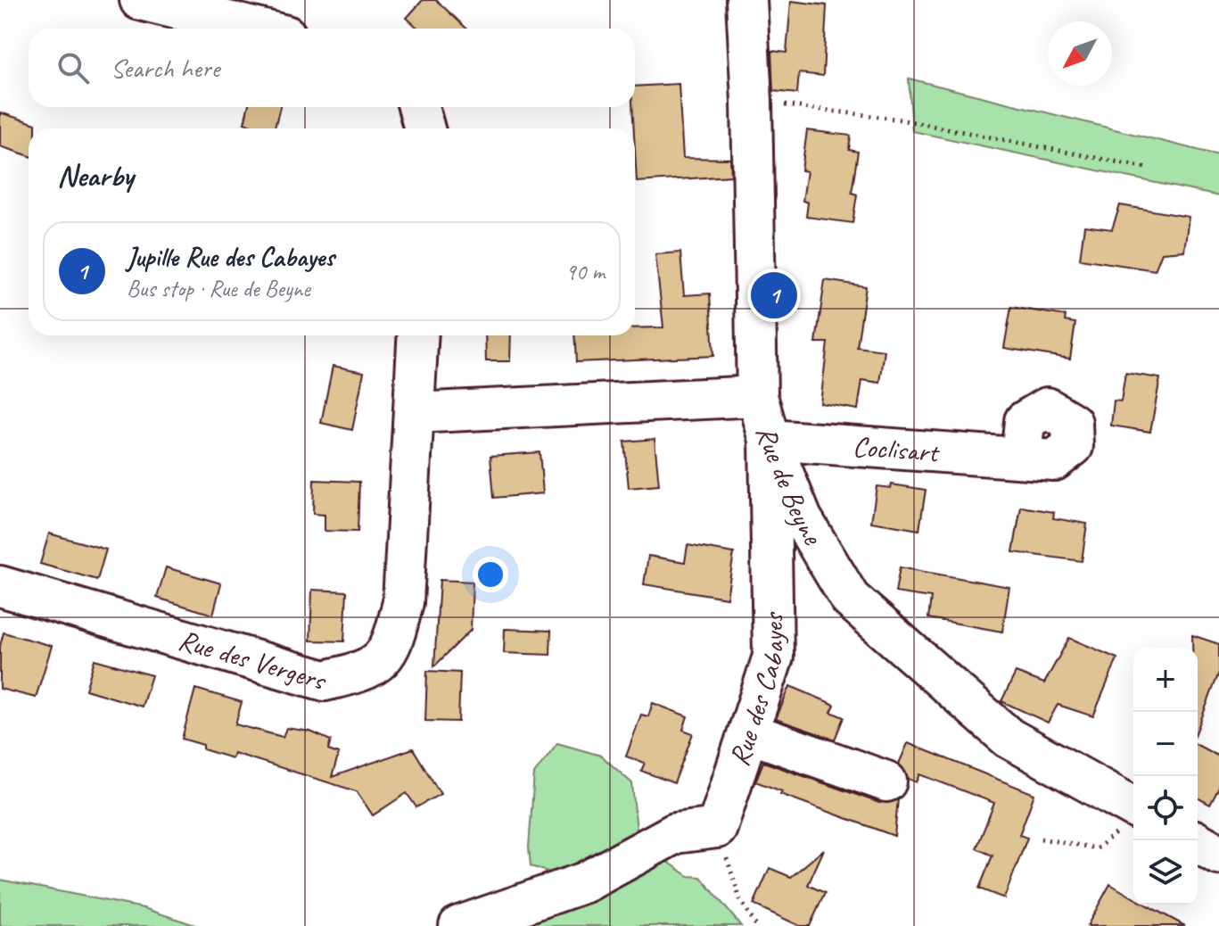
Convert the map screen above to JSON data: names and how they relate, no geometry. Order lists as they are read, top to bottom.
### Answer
{
  "streets": {
    "street": [
      "Coclisart",
      "Rue de Beyne",
      "Rue des Vergers",
      "Rue des Cabayes"
    ]
  },
  "crossings": [
    ["Coclisart", "Rue de Beyne"],
    ["Coclisart", "Rue des Cabayes"],
    ["Rue de Beyne", "Rue des Cabayes"]
  ],
  "north": "bottom left",
  "page": {
    "search": "Search here",
    "heading": "Nearby",
    "list": [
      {
        "mark": "1",
        "name": "Jupille Rue des Cabayes",
        "note": "Bus stop · Rue de Beyne",
        "value": "90 m"
      }
    ],
    "pins": "1",
    "map_buttons": ["+", "−"]
  }
}
